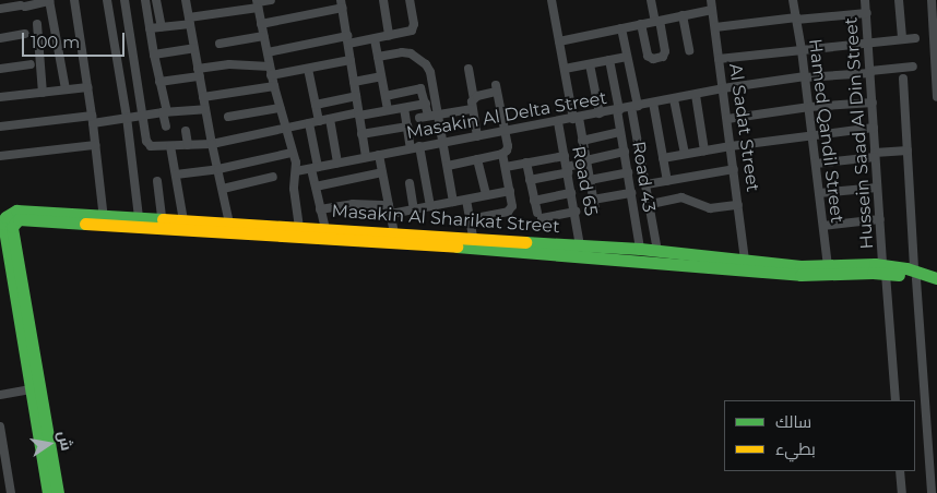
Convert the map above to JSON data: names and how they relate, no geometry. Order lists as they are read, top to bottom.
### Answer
{
  "streets": {
    "street": [
      "Masakin Al Delta Street",
      "Al Sadat Street",
      "Hamed Qandil Street",
      "Hussein Saad Al Din Street",
      "Road 43",
      "Road 65",
      "Masakin Al Sharikat Street"
    ]
  },
  "crossings": [
    ["Masakin Al Delta Street", "Al Sadat Street"],
    ["Masakin Al Delta Street", "Hamed Qandil Street"],
    ["Masakin Al Delta Street", "Hussein Saad Al Din Street"],
    ["Masakin Al Delta Street", "Road 43"],
    ["Masakin Al Delta Street", "Road 65"],
    ["Al Sadat Street", "Masakin Al Sharikat Street"],
    ["Hamed Qandil Street", "Masakin Al Sharikat Street"],
    ["Hussein Saad Al Din Street", "Masakin Al Sharikat Street"],
    ["Road 43", "Masakin Al Sharikat Street"],
    ["Road 65", "Masakin Al Sharikat Street"]
  ],
  "legend": ["سالك", "بطيء"],
  "scale_bar": "100 m",
  "north": "right"
}
